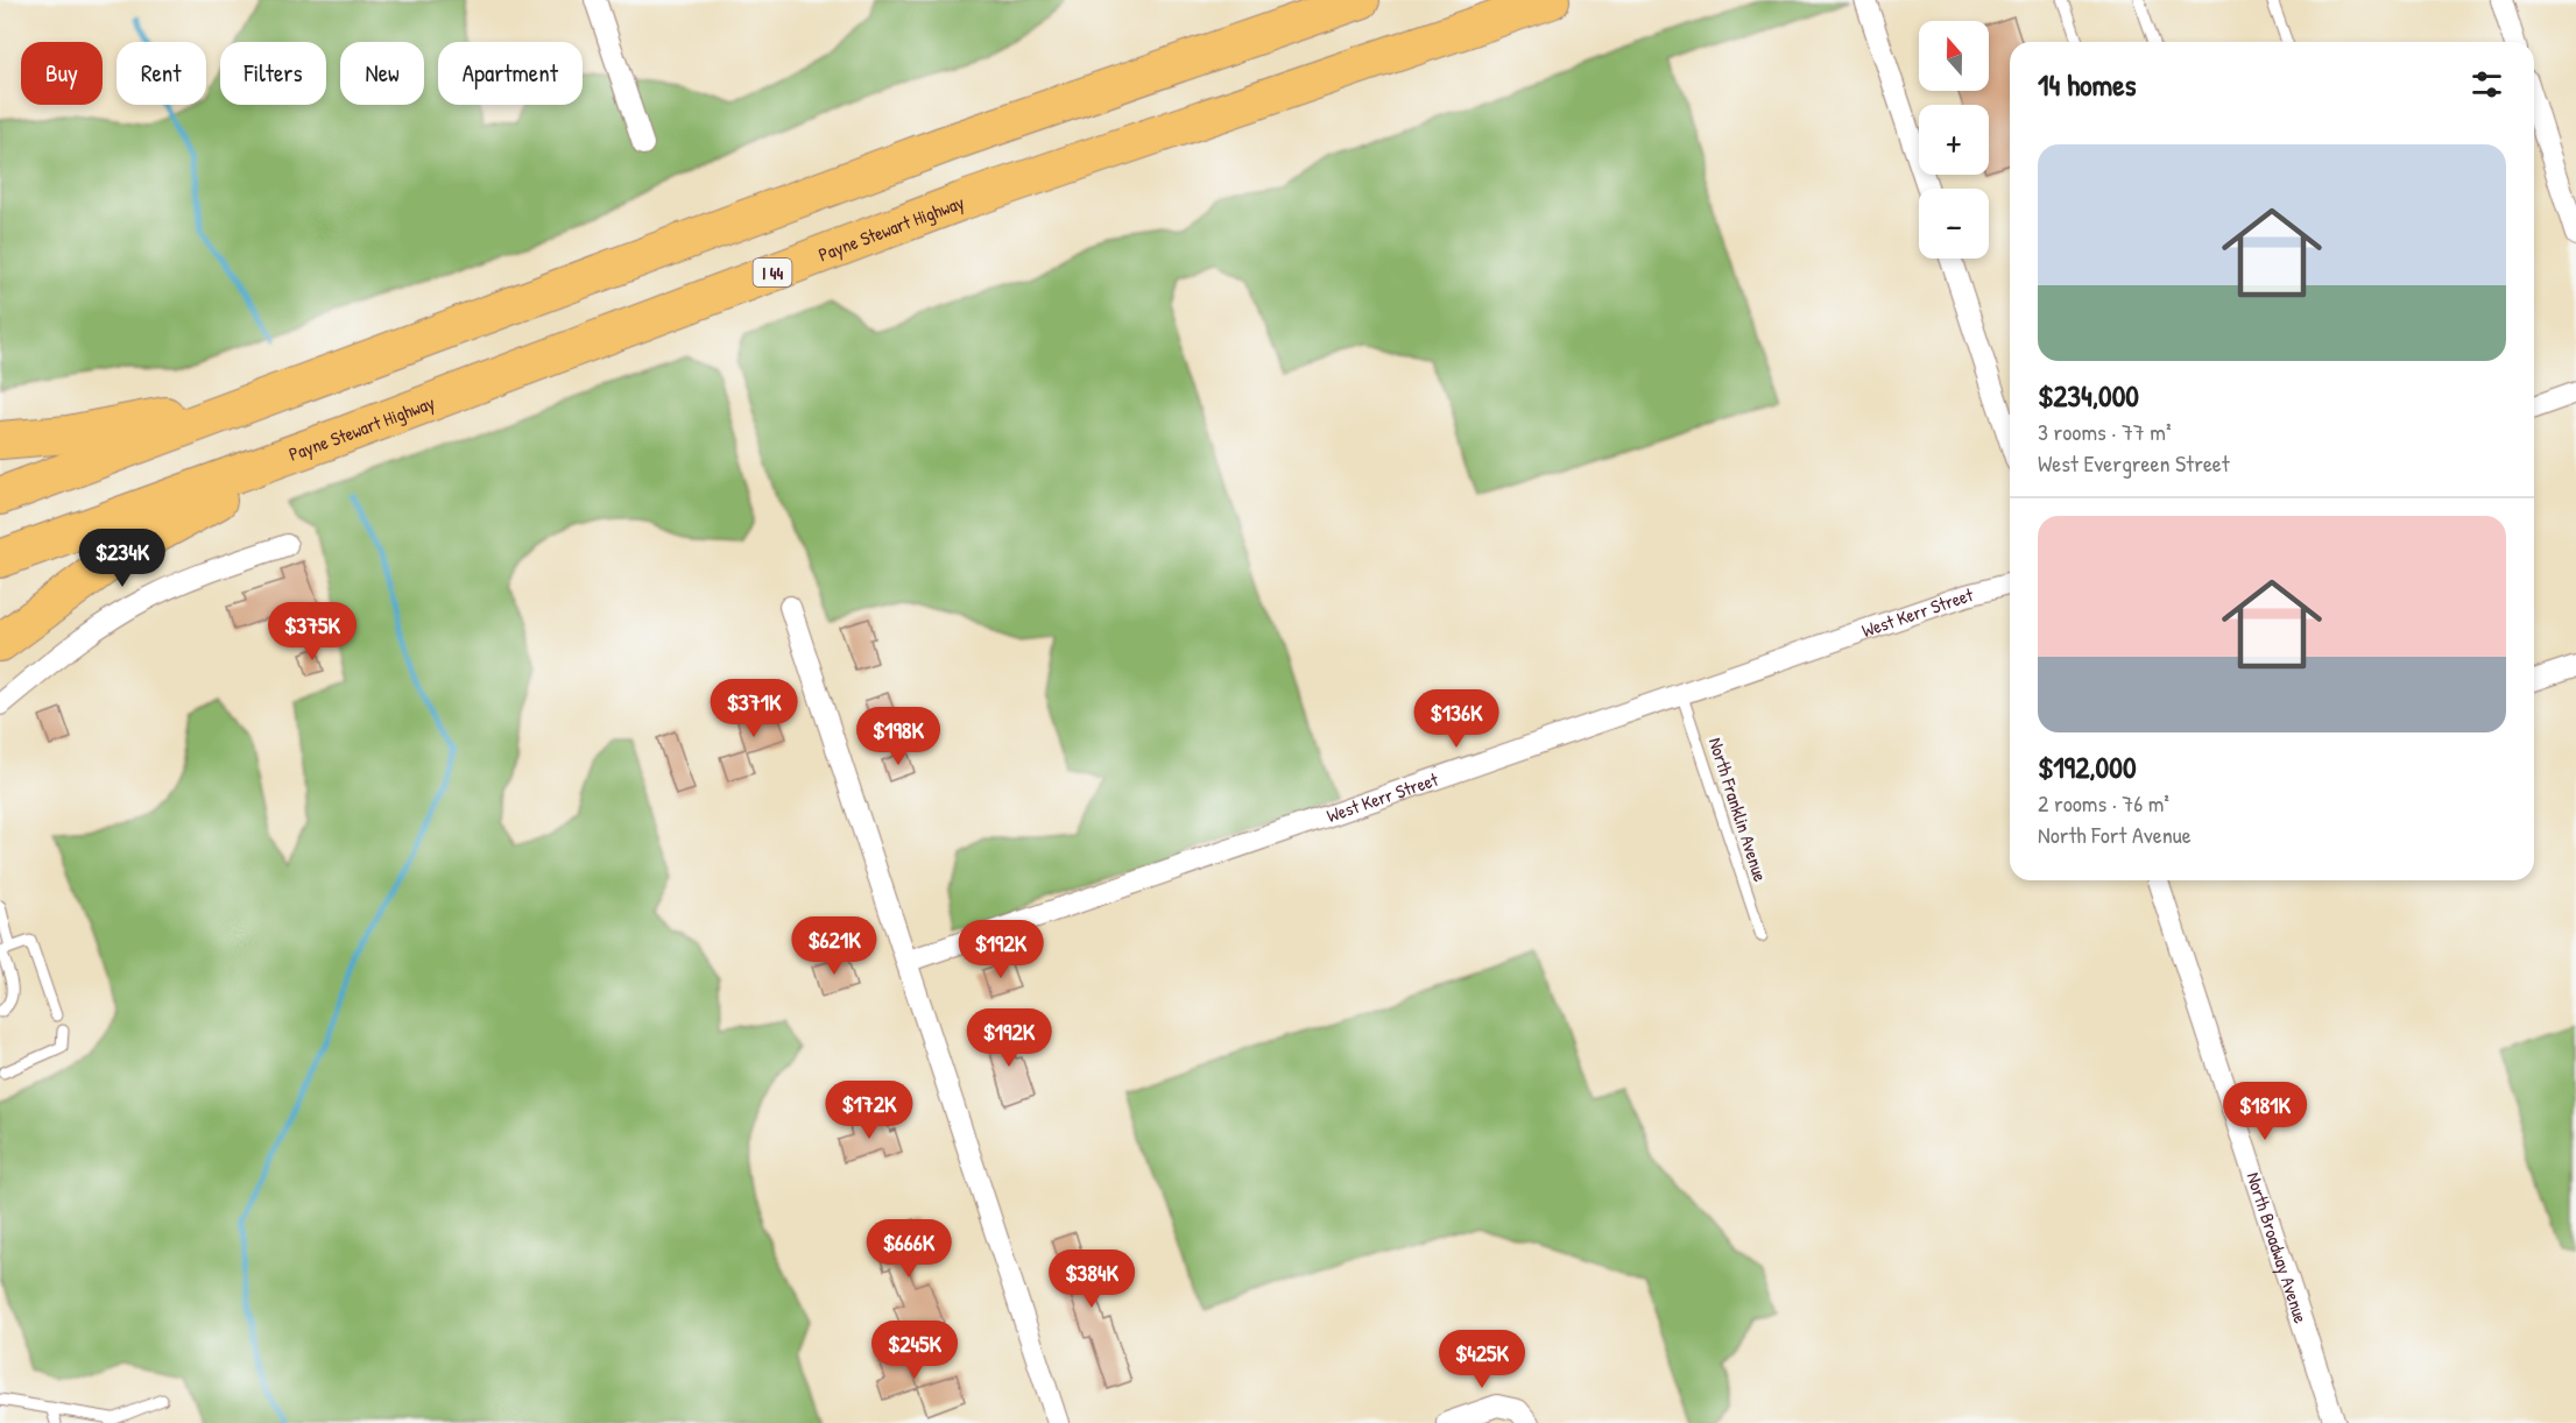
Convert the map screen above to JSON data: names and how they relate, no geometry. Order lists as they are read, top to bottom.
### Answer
{
  "streets": {
    "highway": ["Payne Stewart Highway", "I 44"],
    "street": ["West Kerr Street", "North Broadway Avenue"],
    "lane": ["North Franklin Avenue"]
  },
  "crossings": [
    ["West Kerr Street", "North Franklin Avenue"]
  ],
  "north": "top",
  "page": {
    "map_buttons": ["+", "−"],
    "chip": [
      "Buy",
      "Rent",
      "Filters",
      "New",
      "Apartment"
    ],
    "heading": "14 homes",
    "list": [
      {
        "name": "$234,000",
        "note": "3 rooms · 77 m² · West Evergreen Street"
      },
      {
        "name": "$192,000",
        "note": "2 rooms · 76 m² · North Fort Avenue"
      }
    ],
    "price": [
      "$234K",
      "$375K",
      "$371K",
      "$136K",
      "$198K",
      "$621K",
      "$192K",
      "$192K",
      "$172K",
      "$181K",
      "$666K",
      "$384K",
      "$245K",
      "$425K"
    ]
  }
}
